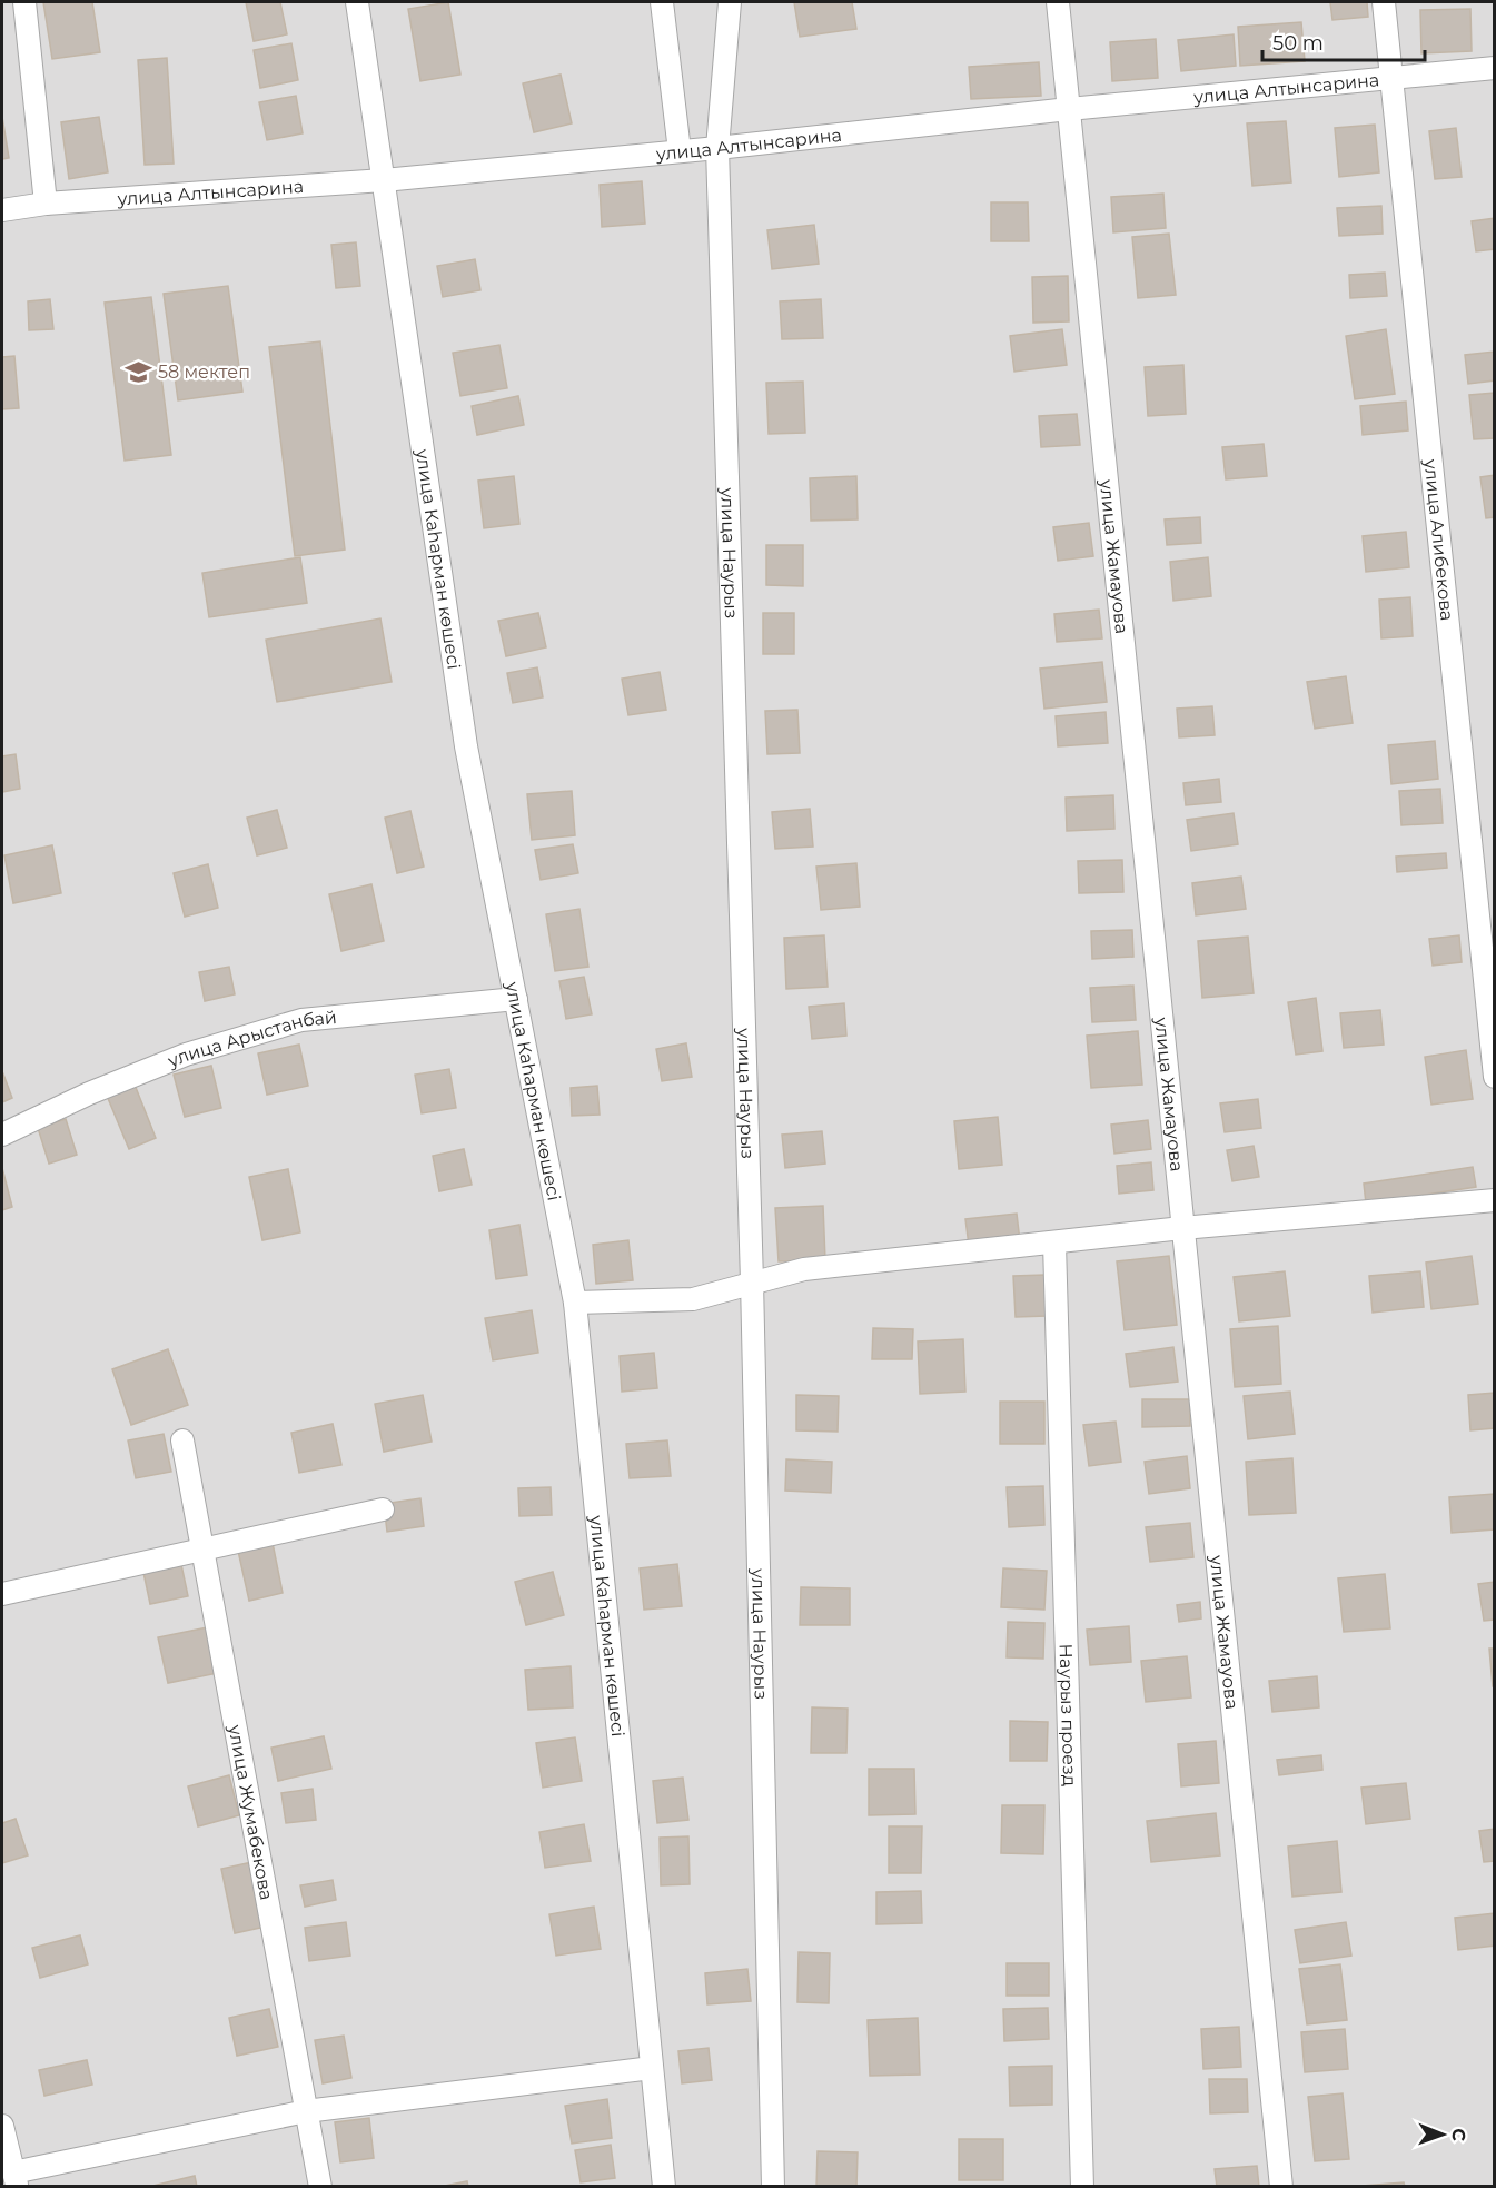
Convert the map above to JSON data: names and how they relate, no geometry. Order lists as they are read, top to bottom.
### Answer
{
  "streets": {
    "street": [
      "улица Алтынсарина",
      "улица Алибекова",
      "улица Наурыз",
      "улица Жамауова",
      "улица Каһарман көшесі",
      "улица Арыстанбай",
      "Наурыз проезд",
      "улица Жумабекова"
    ]
  },
  "crossings": [
    ["улица Алтынсарина", "улица Алибекова"],
    ["улица Алтынсарина", "улица Наурыз"],
    ["улица Алтынсарина", "улица Жамауова"],
    ["улица Алтынсарина", "улица Каһарман көшесі"],
    ["улица Каһарман көшесі", "улица Арыстанбай"]
  ],
  "places": {
    "school or university": ["58 мектеп"]
  },
  "scale_bar": "50 m",
  "north": "right"
}
